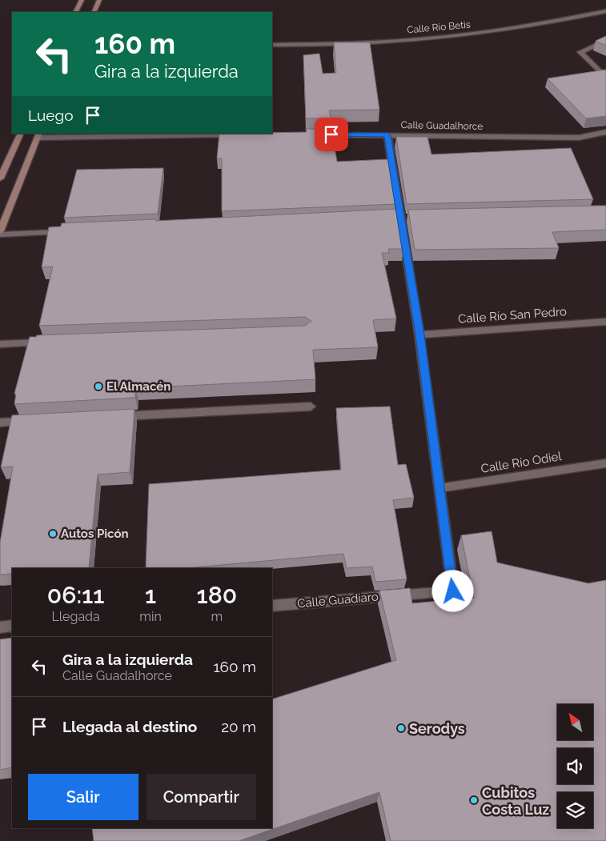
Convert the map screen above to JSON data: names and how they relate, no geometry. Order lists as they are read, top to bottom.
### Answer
{
  "streets": {
    "street": [
      "Calle Río Betis",
      "Calle Guadalhorce",
      "Calle Río San Pedro",
      "Calle Río Odiel",
      "Calle Guadiaro"
    ]
  },
  "crossings": [
    ["Calle Río Odiel", "Calle Guadiaro"]
  ],
  "places": [
    "El Almacén",
    "Autos Picón",
    "Serodys",
    "Cubitos Costa Luz"
  ],
  "north": "top left",
  "page": {
    "turn": ["160 m", "Gira a la izquierda"],
    "then": "Luego",
    "eta": [
      "06:11",
      "Llegada",
      "1",
      "min",
      "180",
      "m"
    ],
    "list": [
      {
        "name": "Gira a la izquierda",
        "note": "Calle Guadalhorce",
        "value": "160 m"
      },
      {
        "name": "Llegada al destino",
        "value": "20 m"
      }
    ],
    "buttons": ["Salir", "Compartir"]
  }
}
